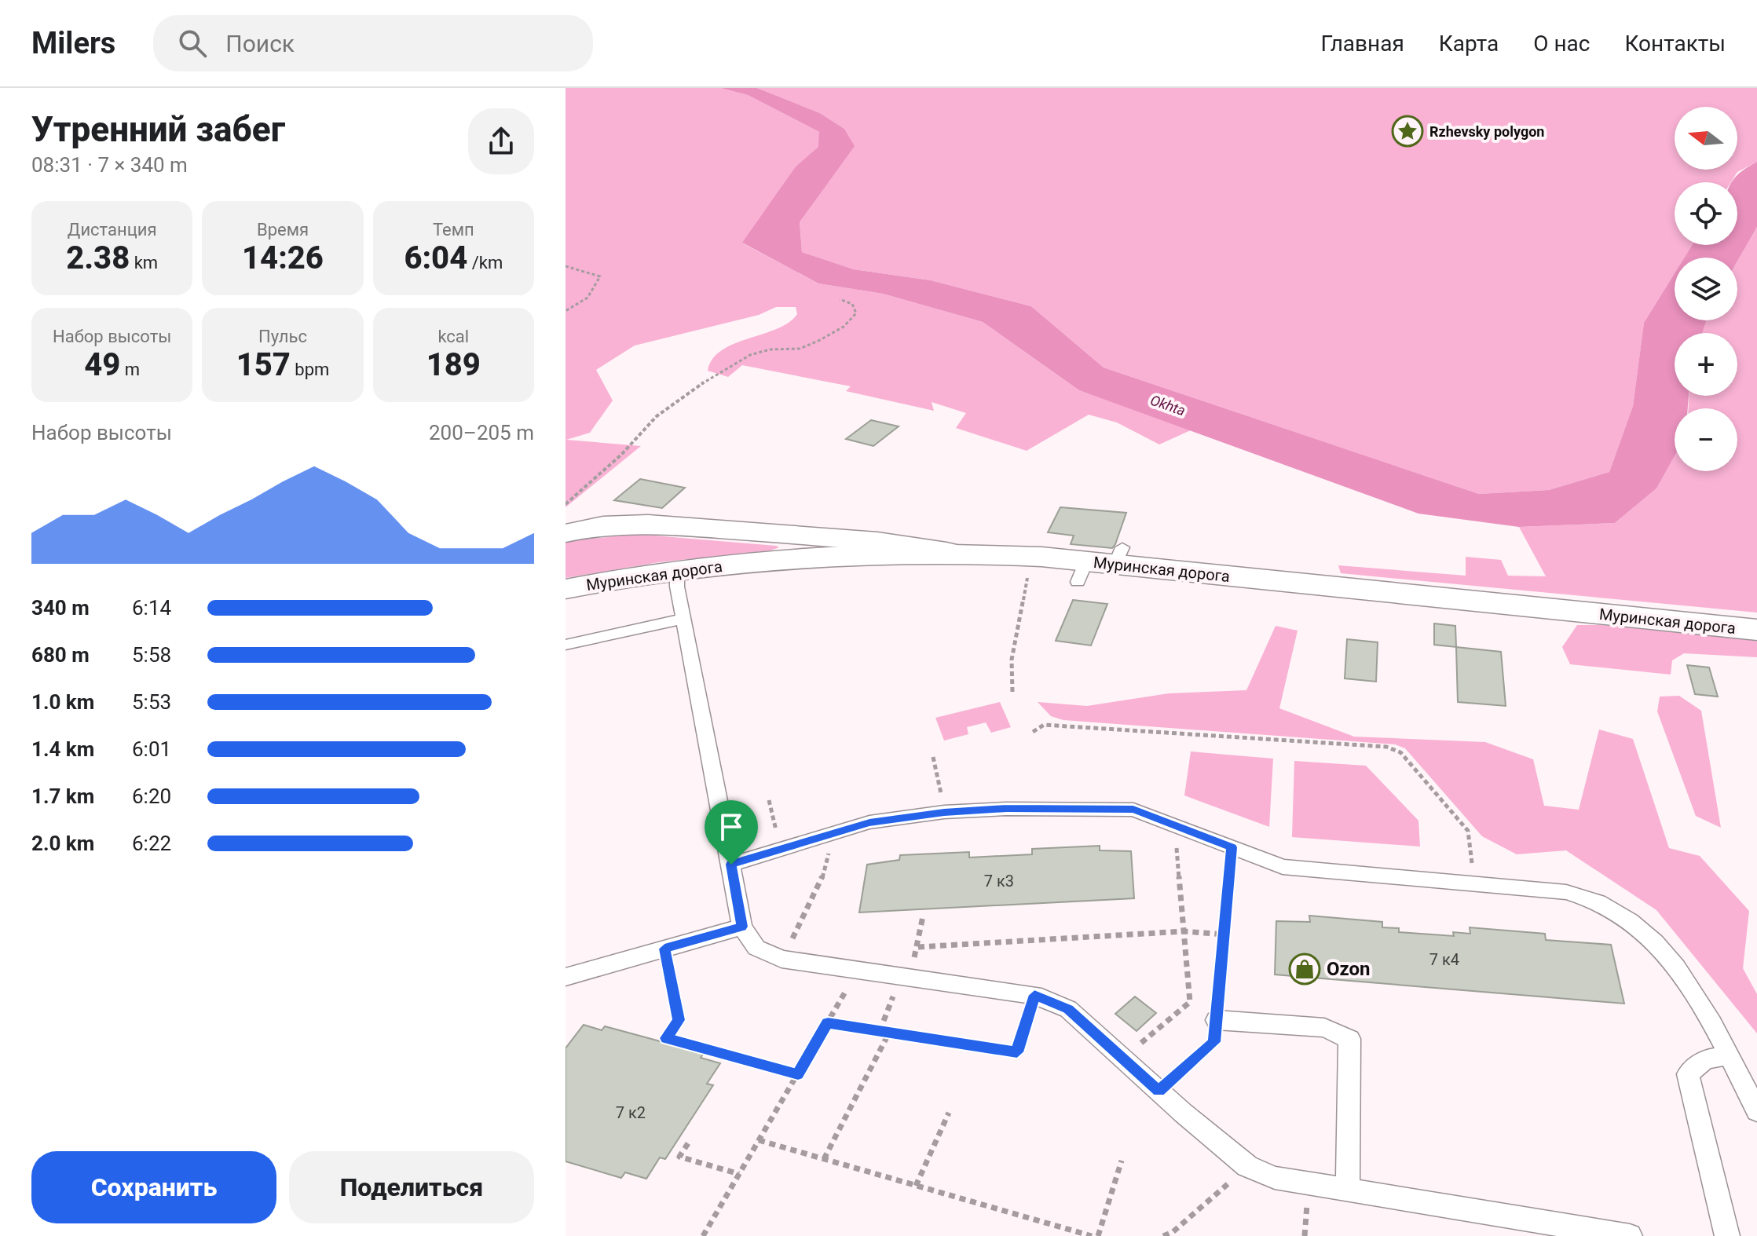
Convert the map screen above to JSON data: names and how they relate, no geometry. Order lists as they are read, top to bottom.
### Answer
{
  "streets": {
    "street": ["Муринская дорога"]
  },
  "water": ["Okhta"],
  "places": {
    "place": ["Rzhevsky polygon"],
    "shop": ["Ozon"]
  },
  "house_numbers": ["7 к3", "7 к4", "7 к2"],
  "north": "left",
  "page": {
    "header": "Milers",
    "search": "Поиск",
    "nav": [
      "Главная",
      "Карта",
      "О нас",
      "Контакты"
    ],
    "heading": ["Утренний забег", "08:31 · 7 × 340 m"],
    "map_buttons": ["+", "−"],
    "stats": [
      ["Дистанция", "2.38 km"],
      ["Время", "14:26"],
      ["Темп", "6:04 /km"],
      ["Набор высоты", "49 m"],
      ["Пульс", "157 bpm"],
      ["kcal", "189"]
    ],
    "chart": ["Набор высоты", "200–205 m"],
    "list": [
      {
        "name": "340 m",
        "note": "6:14"
      },
      {
        "name": "680 m",
        "note": "5:58"
      },
      {
        "name": "1.0 km",
        "note": "5:53"
      },
      {
        "name": "1.4 km",
        "note": "6:01"
      },
      {
        "name": "1.7 km",
        "note": "6:20"
      },
      {
        "name": "2.0 km",
        "note": "6:22"
      }
    ],
    "buttons": ["Сохранить", "Поделиться"]
  }
}
